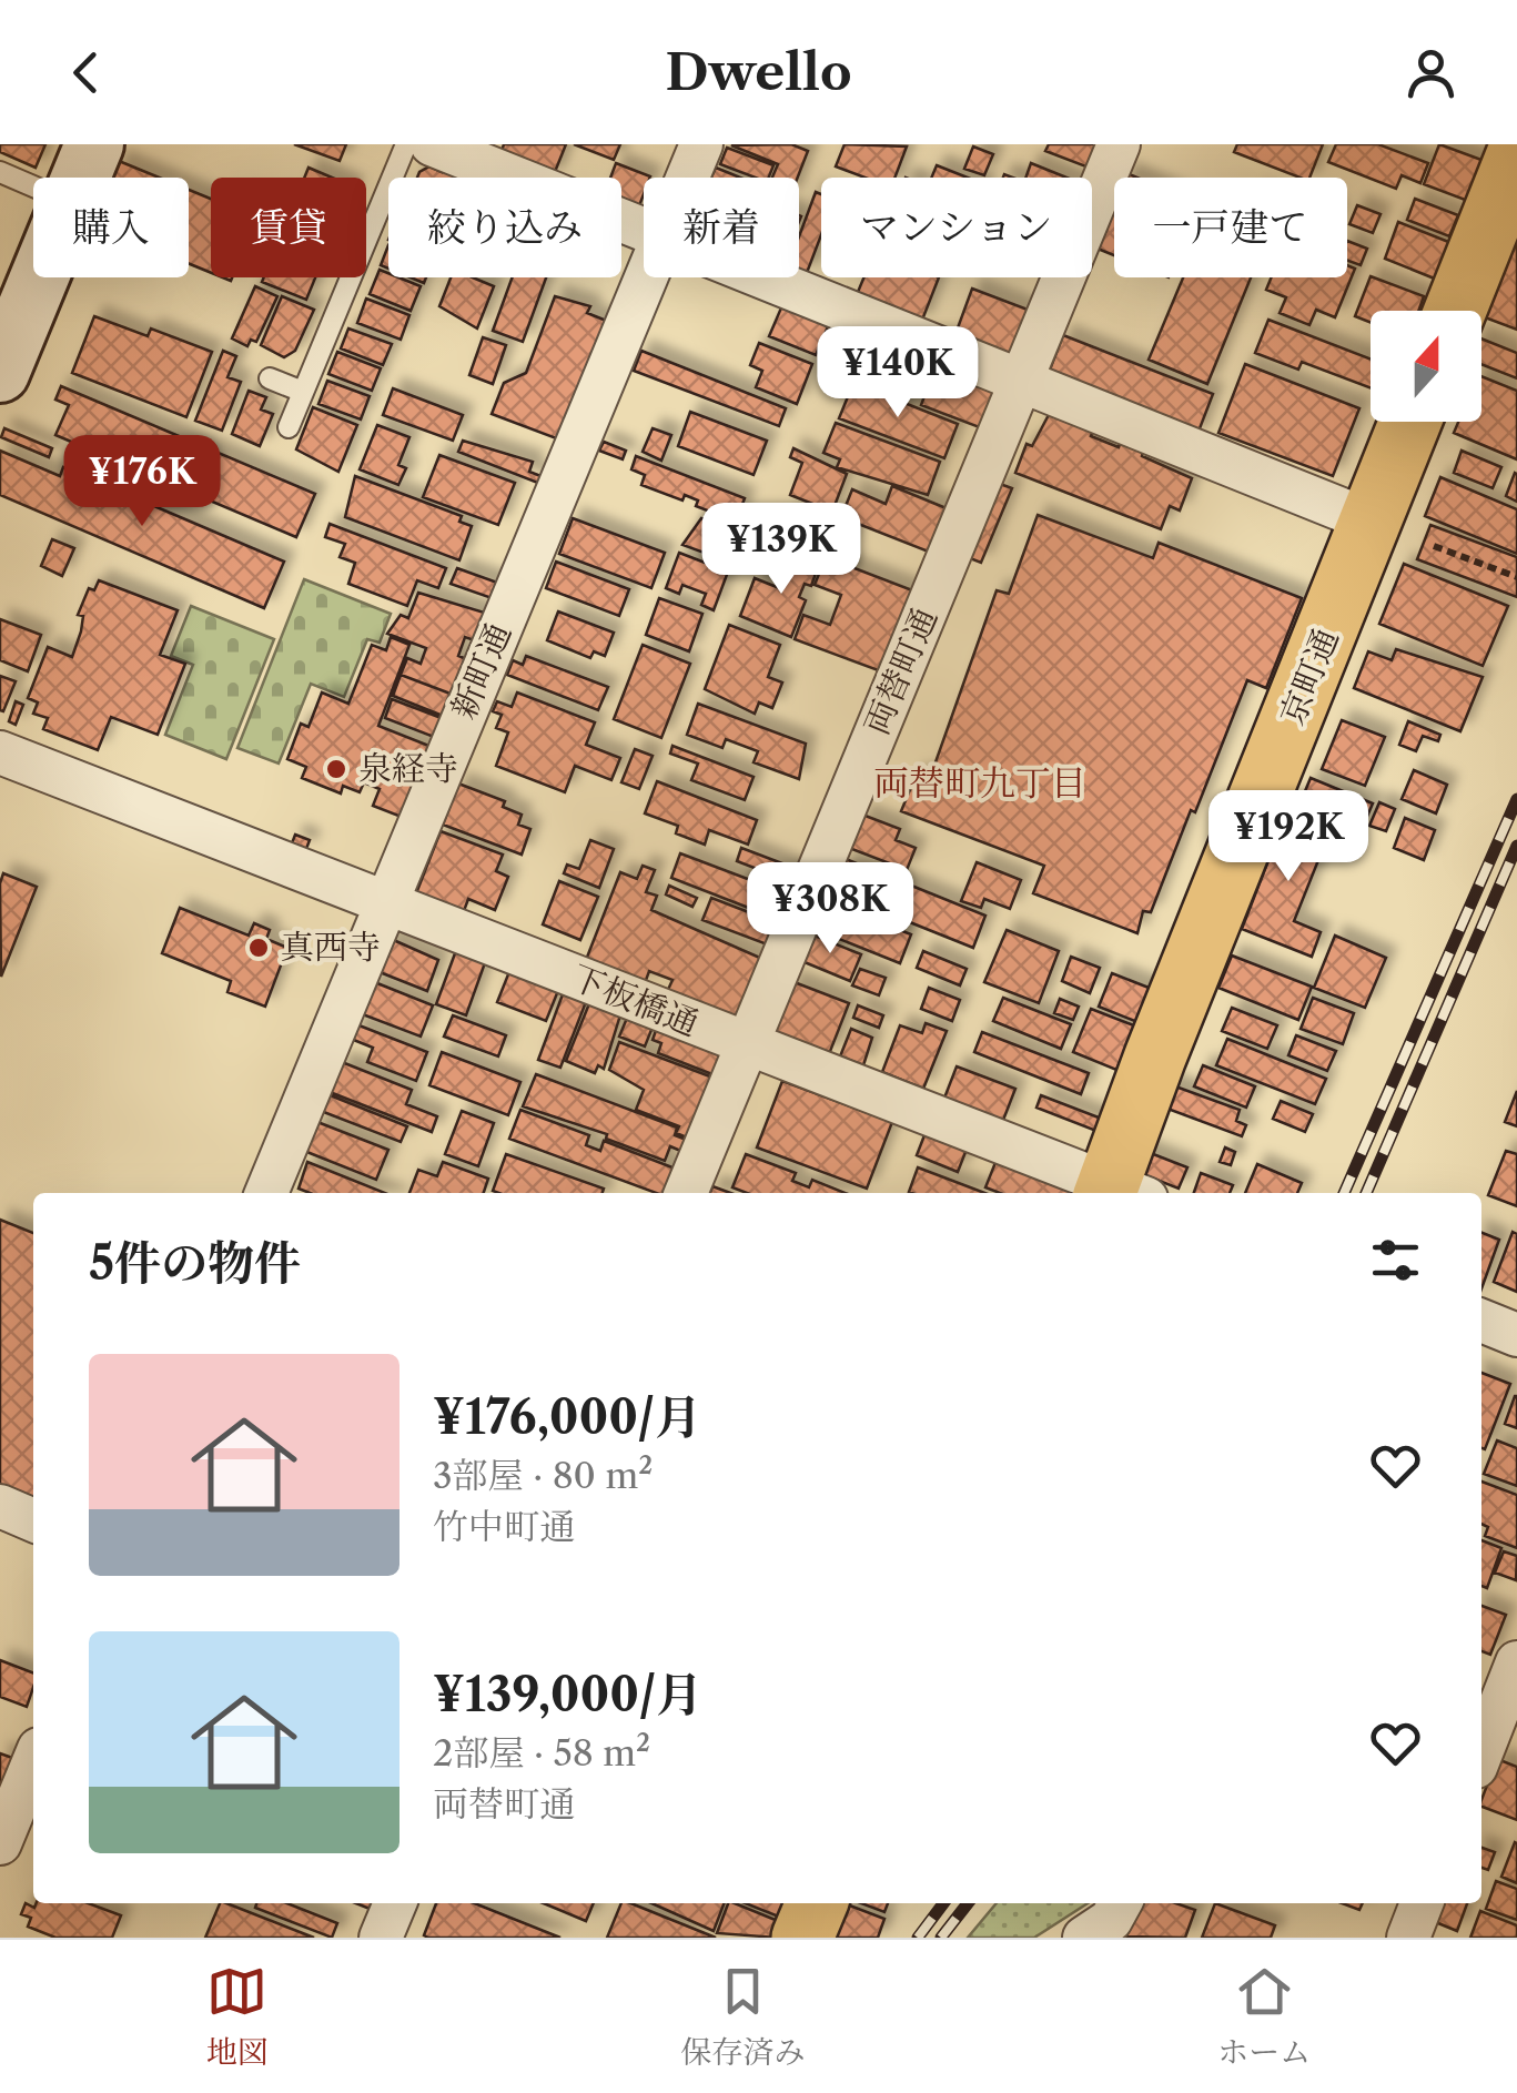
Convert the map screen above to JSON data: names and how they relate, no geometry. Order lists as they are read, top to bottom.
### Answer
{
  "streets": {
    "main road": ["京町通"],
    "street": ["新町通", "両替町通", "下板橋通"]
  },
  "crossings": [
    ["新町通", "下板橋通"],
    ["両替町通", "下板橋通"]
  ],
  "districts": ["両替町九丁目"],
  "places": ["泉経寺", "真西寺"],
  "north": "top",
  "page": {
    "header": "Dwello",
    "chip": [
      "購入",
      "賃貸",
      "絞り込み",
      "新着",
      "マンション",
      "一戸建て"
    ],
    "price": [
      "¥140K",
      "¥176K",
      "¥139K",
      "¥192K",
      "¥308K"
    ],
    "heading": "5件の物件",
    "list": [
      {
        "name": "¥176,000/月",
        "note": "3部屋 · 80 m² · 竹中町通"
      },
      {
        "name": "¥139,000/月",
        "note": "2部屋 · 58 m² · 両替町通"
      }
    ],
    "tabs": ["地図", "保存済み", "ホーム"]
  }
}
